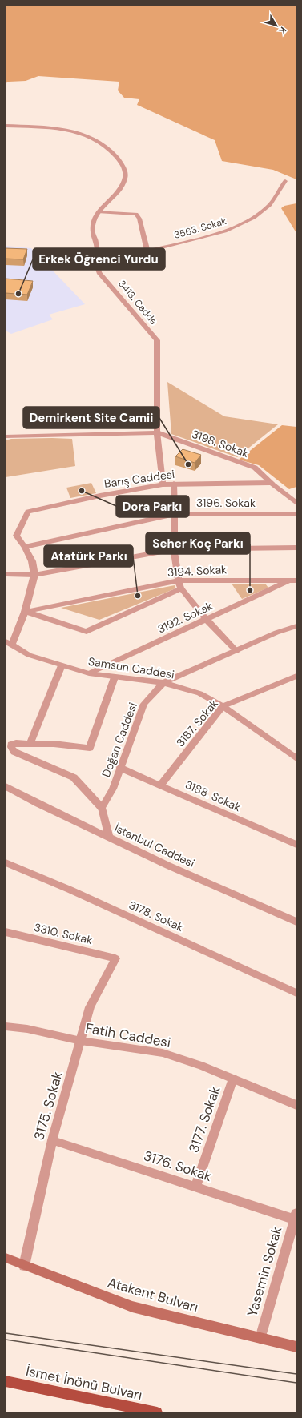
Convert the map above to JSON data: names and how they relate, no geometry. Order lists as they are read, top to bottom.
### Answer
{
  "streets": {
    "main road": ["Atakent Bulvarı", "İsmet İnönü Bulvarı"],
    "street": [
      "3563. Sokak",
      "3413. Cadde",
      "3198. Sokak",
      "Barış Caddesi",
      "3196. Sokak",
      "3194. Sokak",
      "3192. Sokak",
      "Samsun Caddesi",
      "3187. Sokak",
      "Doğan Caddesi",
      "3188. Sokak",
      "İstanbul Caddesi",
      "3178. Sokak",
      "3310. Sokak",
      "Fatih Caddesi",
      "3175. Sokak",
      "3177. Sokak",
      "3176. Sokak",
      "Yasemin Sokak"
    ]
  },
  "crossings": [
    ["3563. Sokak", "3413. Cadde"],
    ["3413. Cadde", "3198. Sokak"],
    ["3413. Cadde", "Barış Caddesi"],
    ["3198. Sokak", "Barış Caddesi"],
    ["Barış Caddesi", "3196. Sokak"],
    ["Barış Caddesi", "3194. Sokak"],
    ["Barış Caddesi", "Samsun Caddesi"],
    ["3194. Sokak", "3192. Sokak"],
    ["3192. Sokak", "Samsun Caddesi"],
    ["Samsun Caddesi", "3187. Sokak"],
    ["Samsun Caddesi", "Doğan Caddesi"],
    ["3187. Sokak", "3188. Sokak"],
    ["Doğan Caddesi", "3188. Sokak"],
    ["3310. Sokak", "3175. Sokak"],
    ["Fatih Caddesi", "3175. Sokak"],
    ["Fatih Caddesi", "3177. Sokak"],
    ["3175. Sokak", "3176. Sokak"],
    ["3175. Sokak", "Atakent Bulvarı"],
    ["3177. Sokak", "3176. Sokak"],
    ["3176. Sokak", "Yasemin Sokak"],
    ["Yasemin Sokak", "Atakent Bulvarı"]
  ],
  "places": [
    "Erkek Öğrenci Yurdu",
    "Demirkent Site Camii",
    "Dora Parkı",
    "Seher Koç Parkı",
    "Atatürk Parkı"
  ],
  "north": "bottom right"
}
